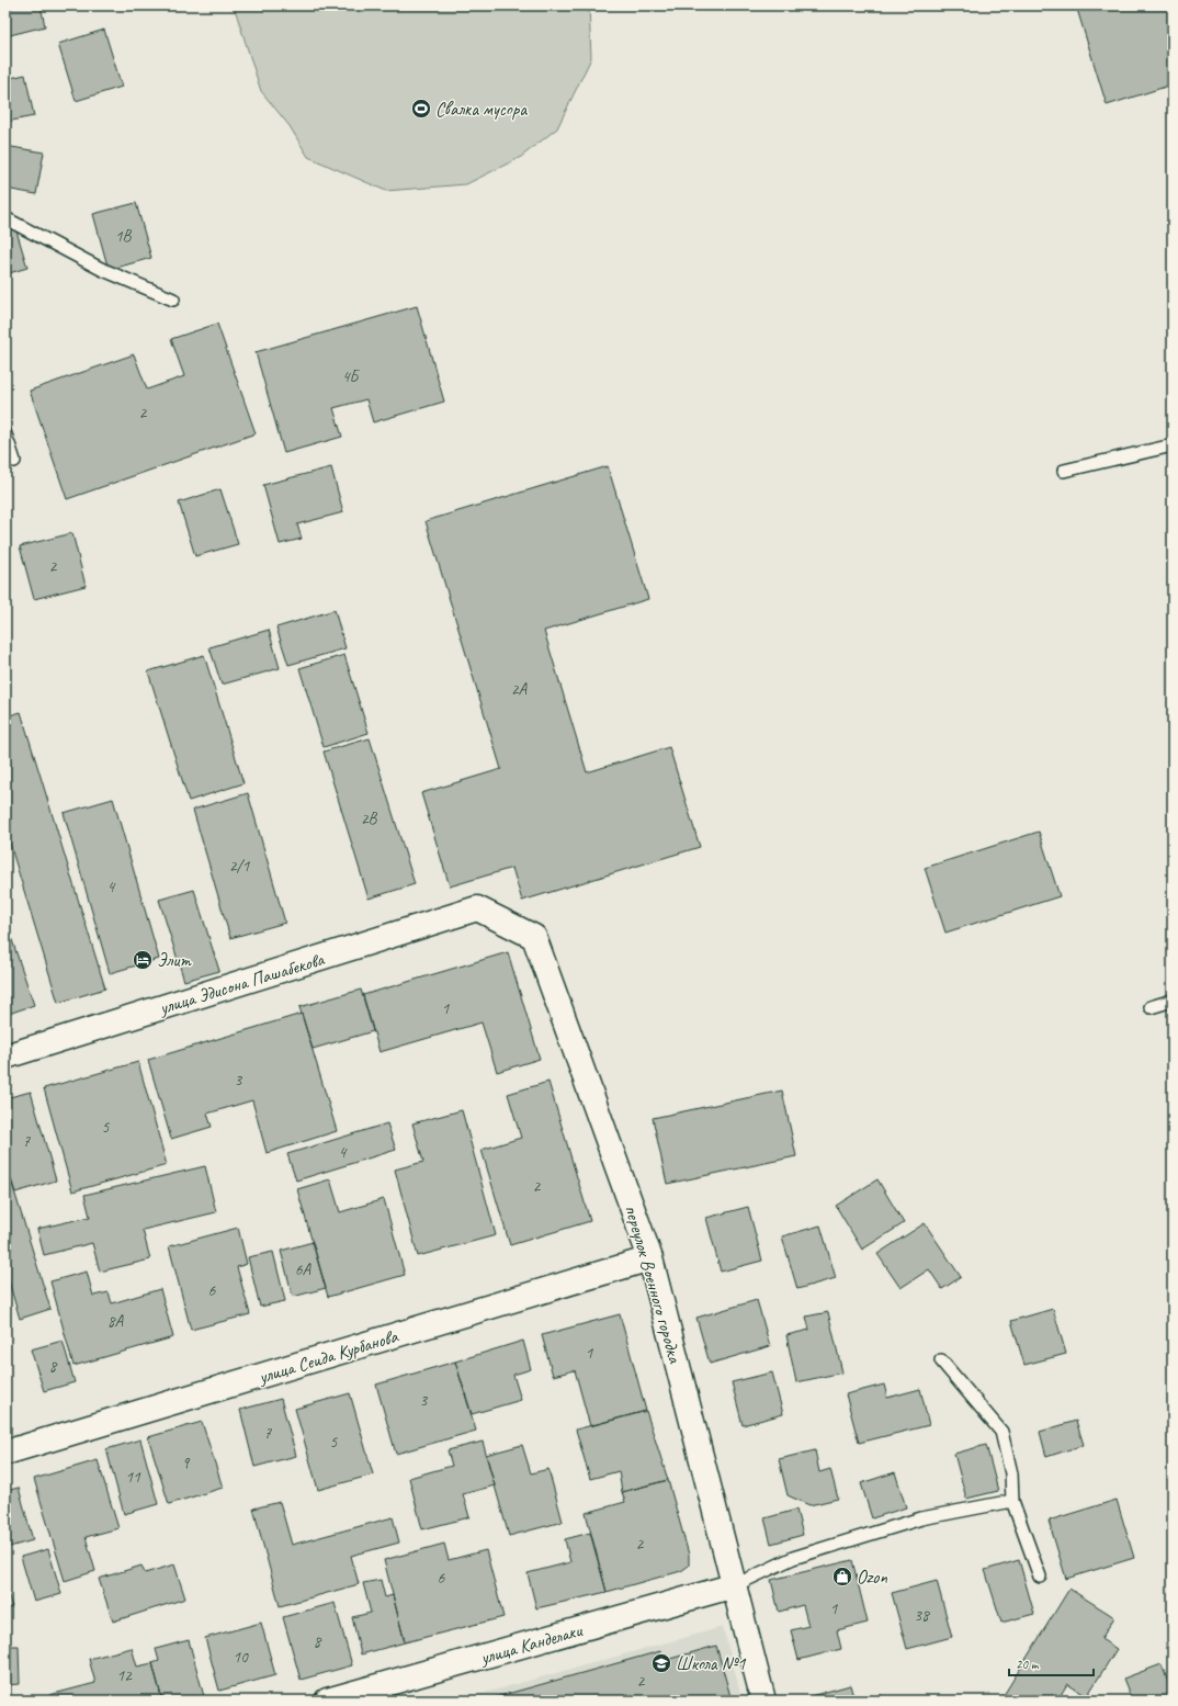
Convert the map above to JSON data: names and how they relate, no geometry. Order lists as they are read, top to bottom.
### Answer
{
  "streets": {
    "street": [
      "улица Эдисона Пашабекова",
      "переулок Военного городка",
      "улица Сеида Курбанова",
      "улица Канделаки"
    ]
  },
  "crossings": [
    ["улица Эдисона Пашабекова", "переулок Военного городка"],
    ["переулок Военного городка", "улица Сеида Курбанова"],
    ["переулок Военного городка", "улица Канделаки"]
  ],
  "places": {
    "sports": ["Свалка мусора"],
    "hotel": ["Элит"],
    "shop": ["Ozon"],
    "school or university": ["Школа №1"]
  },
  "house_numbers": [
    "1В",
    "4Б",
    "2",
    "2",
    "2А",
    "2В",
    "2/1",
    "4",
    "1",
    "3",
    "5",
    "7",
    "4",
    "2",
    "6А",
    "6",
    "8А",
    "1",
    "8",
    "3",
    "7",
    "5",
    "9",
    "11",
    "2",
    "6",
    "1",
    "38",
    "8",
    "10",
    "12",
    "2"
  ],
  "scale_bar": "20 m"
}
